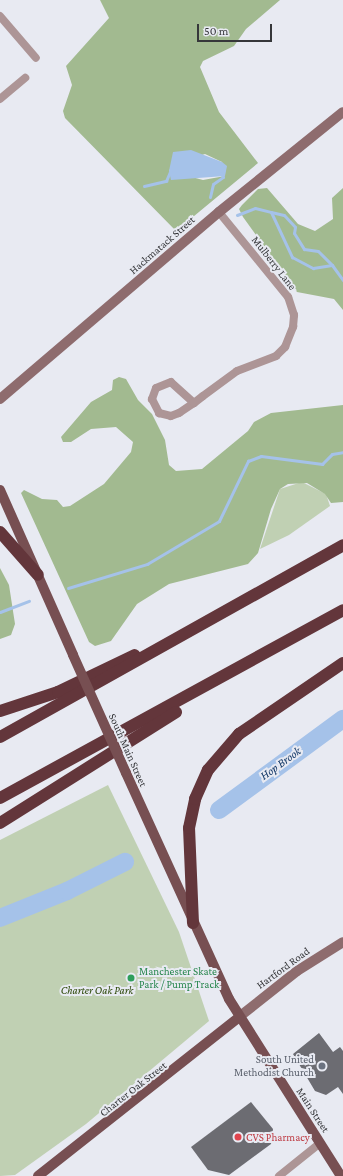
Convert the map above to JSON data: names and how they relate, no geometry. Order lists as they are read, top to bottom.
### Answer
{
  "streets": {
    "main road": ["South Main Street", "Charter Oak Street", "Main Street"],
    "street": ["Hackmatack Street", "Mulberry Lane", "Hartford Road"]
  },
  "crossings": [
    ["Hackmatack Street", "Mulberry Lane"],
    ["South Main Street", "Hartford Road"],
    ["South Main Street", "Charter Oak Street"],
    ["South Main Street", "Main Street"],
    ["Hartford Road", "Charter Oak Street"],
    ["Hartford Road", "Main Street"],
    ["Charter Oak Street", "Main Street"]
  ],
  "water": ["Hop Brook"],
  "parks": ["Charter Oak Park"],
  "places": ["Manchester Skate Park / Pump Track", "South United Methodist Church", "CVS Pharmacy"],
  "scale_bar": "50 m"
}
